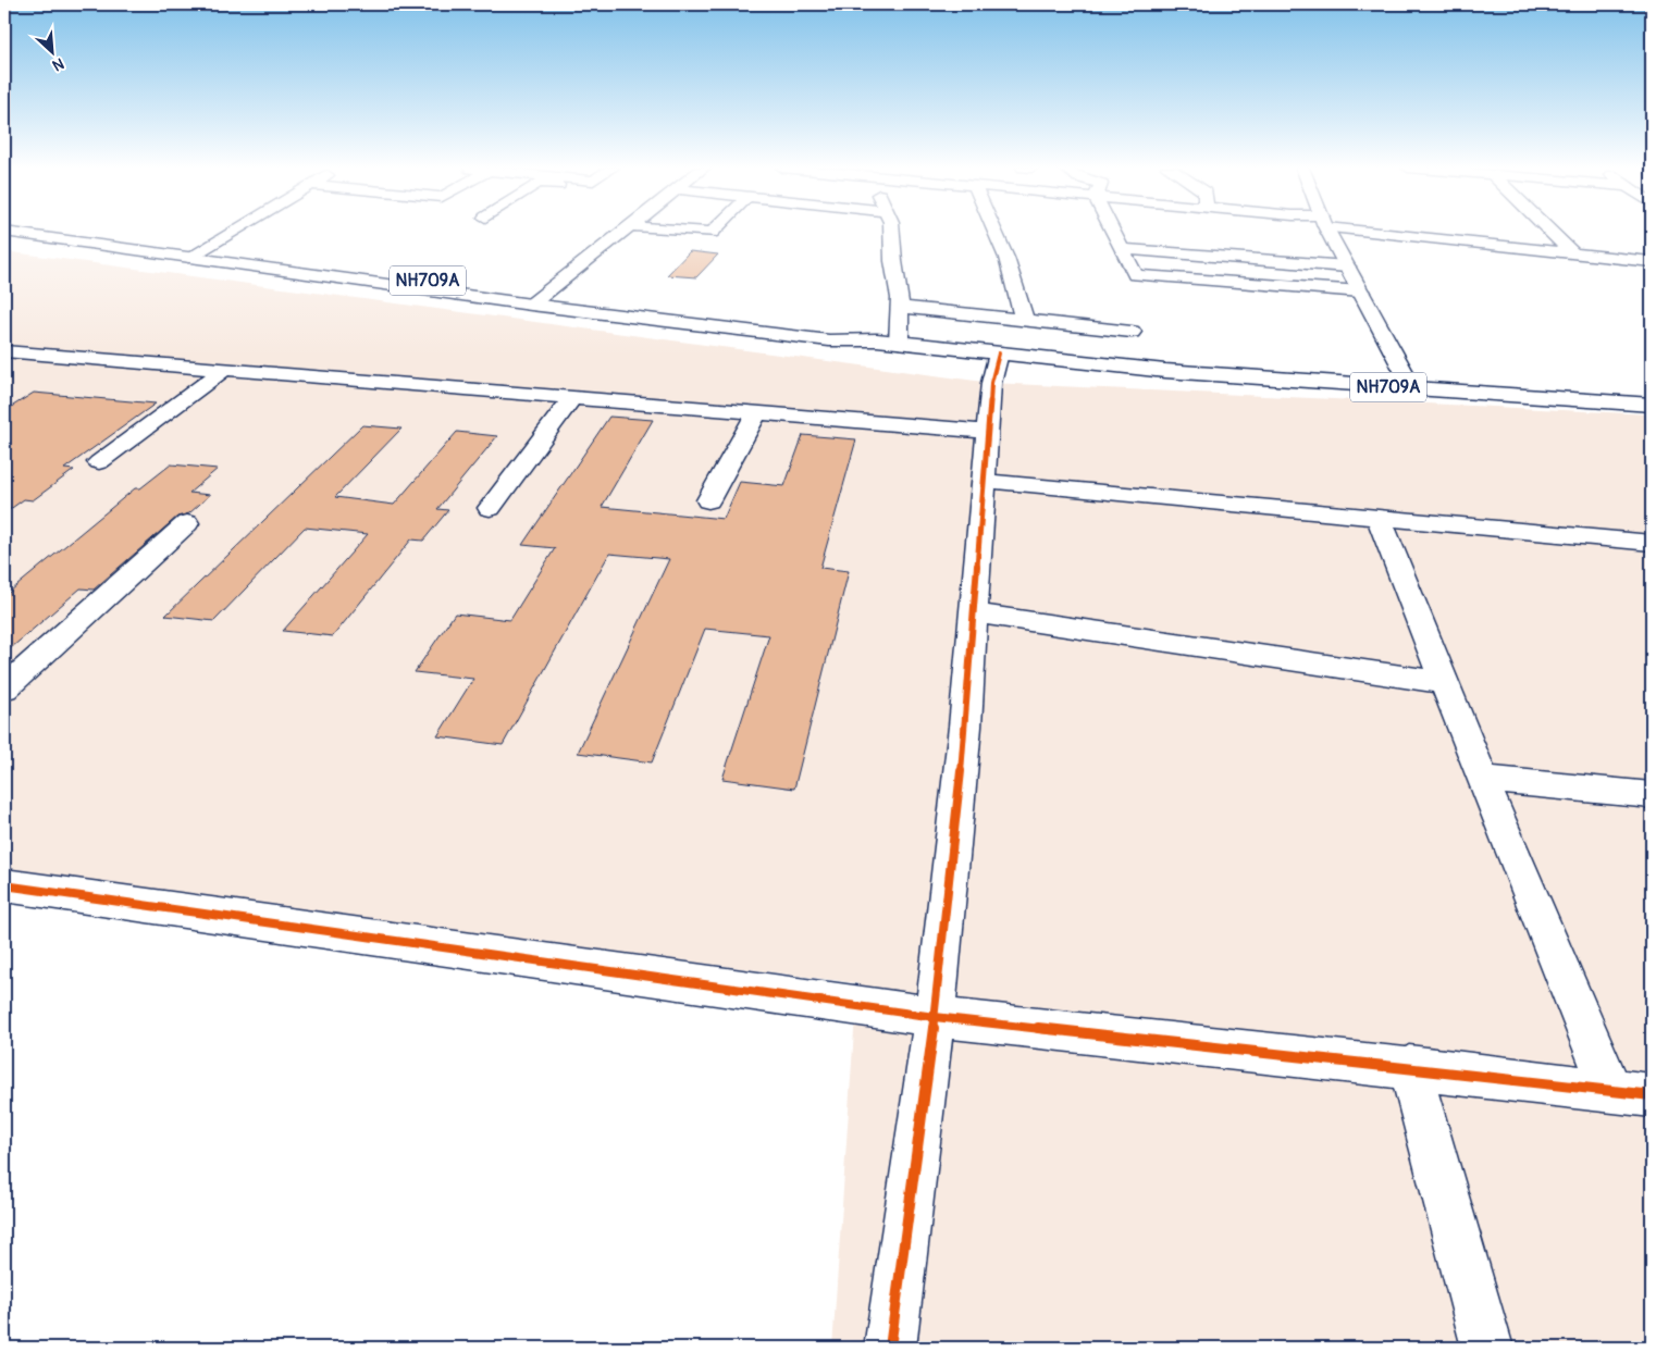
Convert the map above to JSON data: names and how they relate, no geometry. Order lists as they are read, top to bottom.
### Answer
{
  "streets": {
    "main road": ["NH709A"]
  },
  "north": "bottom right"
}
